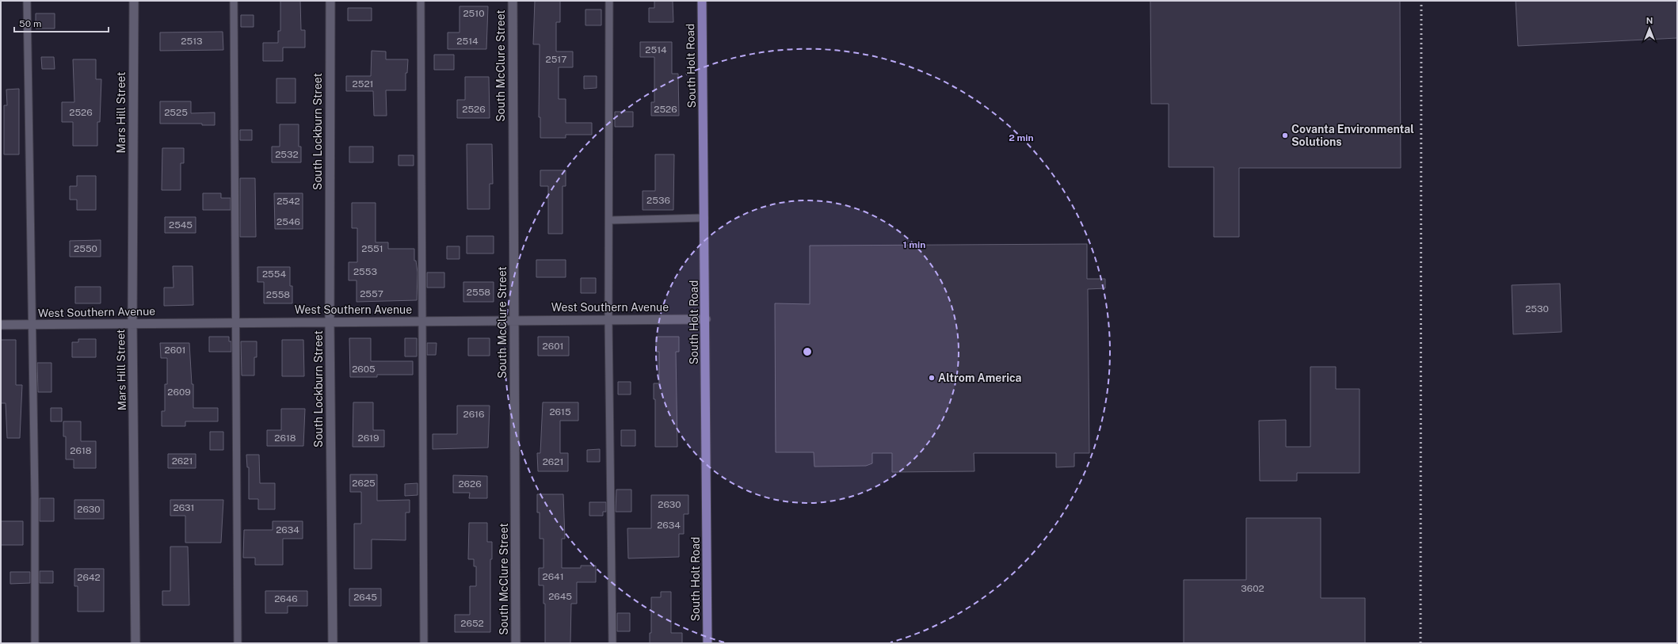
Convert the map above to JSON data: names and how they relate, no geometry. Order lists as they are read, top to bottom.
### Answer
{
  "streets": {
    "main road": ["South Holt Road"],
    "street": [
      "South McClure Street",
      "Mars Hill Street",
      "South Lockburn Street",
      "West Southern Avenue"
    ]
  },
  "crossings": [
    ["South McClure Street", "West Southern Avenue"],
    ["South Holt Road", "West Southern Avenue"],
    ["Mars Hill Street", "West Southern Avenue"],
    ["South Lockburn Street", "West Southern Avenue"]
  ],
  "places": ["Covanta Environmental Solutions", "Altrom America"],
  "house_numbers": [
    "2510",
    "2513",
    "2514",
    "2514",
    "2517",
    "2521",
    "2526",
    "2526",
    "2526",
    "2525",
    "2532",
    "2536",
    "2542",
    "2546",
    "2545",
    "2550",
    "2551",
    "2553",
    "2554",
    "2558",
    "2557",
    "2558",
    "2530",
    "2601",
    "2601",
    "2605",
    "2609",
    "2615",
    "2616",
    "2618",
    "2619",
    "2618",
    "2621",
    "2621",
    "2625",
    "2626",
    "2630",
    "2631",
    "2630",
    "2634",
    "2634",
    "2641",
    "2642",
    "3602",
    "2645",
    "2645",
    "2646",
    "2652"
  ],
  "scale_bar": "50 m",
  "north": "top",
  "rings": ["2 min", "1 min"]
}
